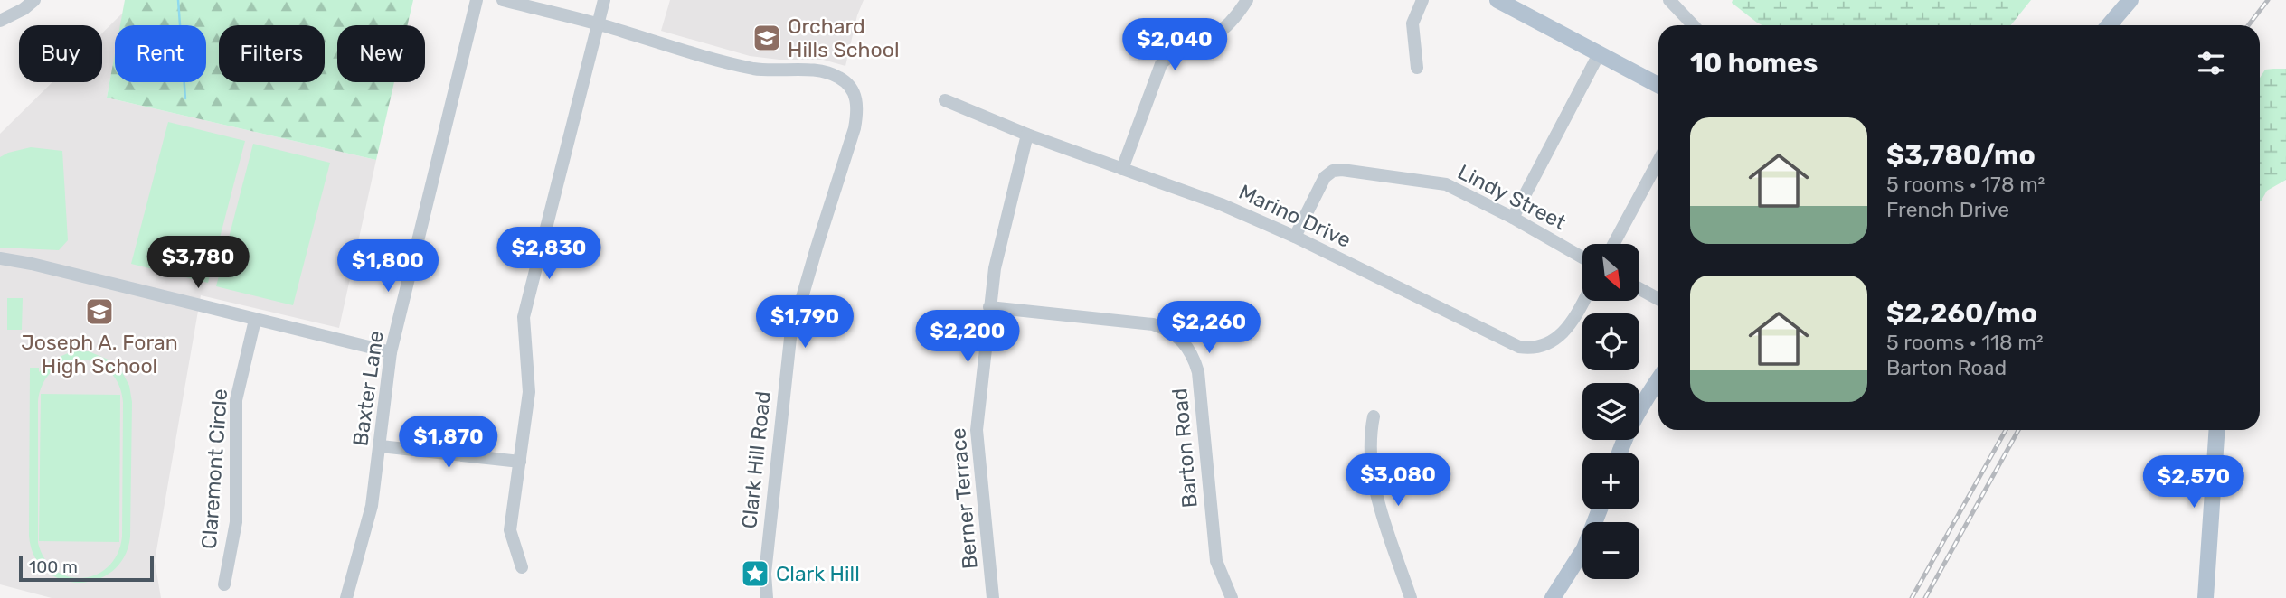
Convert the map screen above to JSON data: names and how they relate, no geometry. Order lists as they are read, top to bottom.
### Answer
{
  "streets": {
    "street": [
      "Lindy Street",
      "Marino Drive",
      "Baxter Lane",
      "Barton Road",
      "Clark Hill Road",
      "Claremont Circle",
      "Berner Terrace"
    ]
  },
  "crossings": [
    ["Lindy Street", "Marino Drive"],
    ["Marino Drive", "Berner Terrace"],
    ["Barton Road", "Berner Terrace"]
  ],
  "places": {
    "school or university": ["Orchard Hills School", "Joseph A. Foran High School"],
    "place": ["Clark Hill"]
  },
  "scale_bar": "100 m",
  "north": "bottom right",
  "page": {
    "price": [
      "$2,040",
      "$2,830",
      "$3,780",
      "$1,800",
      "$1,790",
      "$2,260",
      "$2,200",
      "$1,870",
      "$3,080",
      "$2,570"
    ],
    "chip": [
      "Buy",
      "Rent",
      "Filters",
      "New"
    ],
    "heading": "10 homes",
    "list": [
      {
        "name": "$3,780/mo",
        "note": "5 rooms · 178 m² · French Drive"
      },
      {
        "name": "$2,260/mo",
        "note": "5 rooms · 118 m² · Barton Road"
      }
    ],
    "map_buttons": ["+", "−"],
    "scale": "100 m"
  }
}
